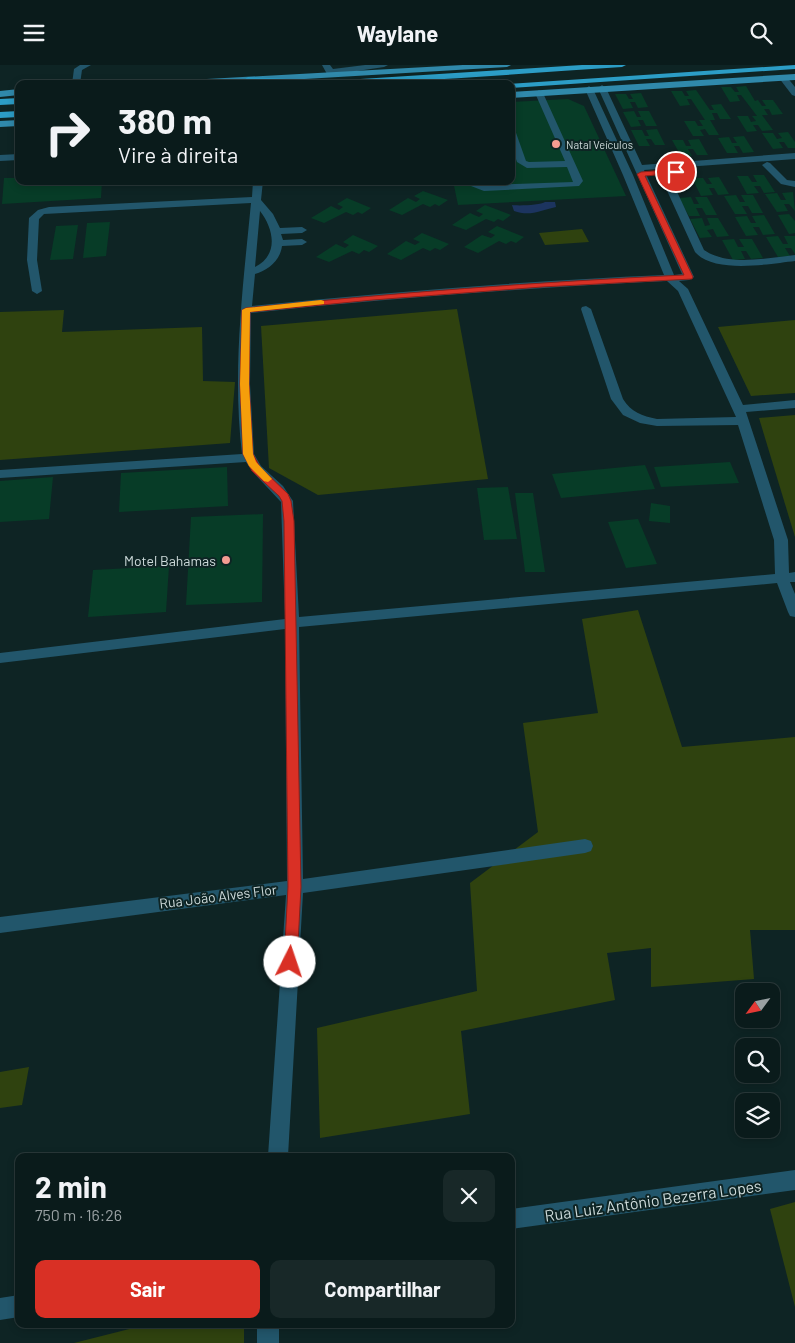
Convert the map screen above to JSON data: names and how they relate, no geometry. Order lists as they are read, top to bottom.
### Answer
{
  "streets": {
    "street": ["Rua João Alves Flor", "Rua Luiz Antônio Bezerra Lopes"]
  },
  "places": ["Natal Veículos", "Motel Bahamas"],
  "north": "bottom left",
  "page": {
    "header": "Waylane",
    "turn": ["380 m", "Vire à direita"],
    "heading": ["2 min", "750 m · 16:26"],
    "buttons": ["Sair", "Compartilhar"]
  }
}
